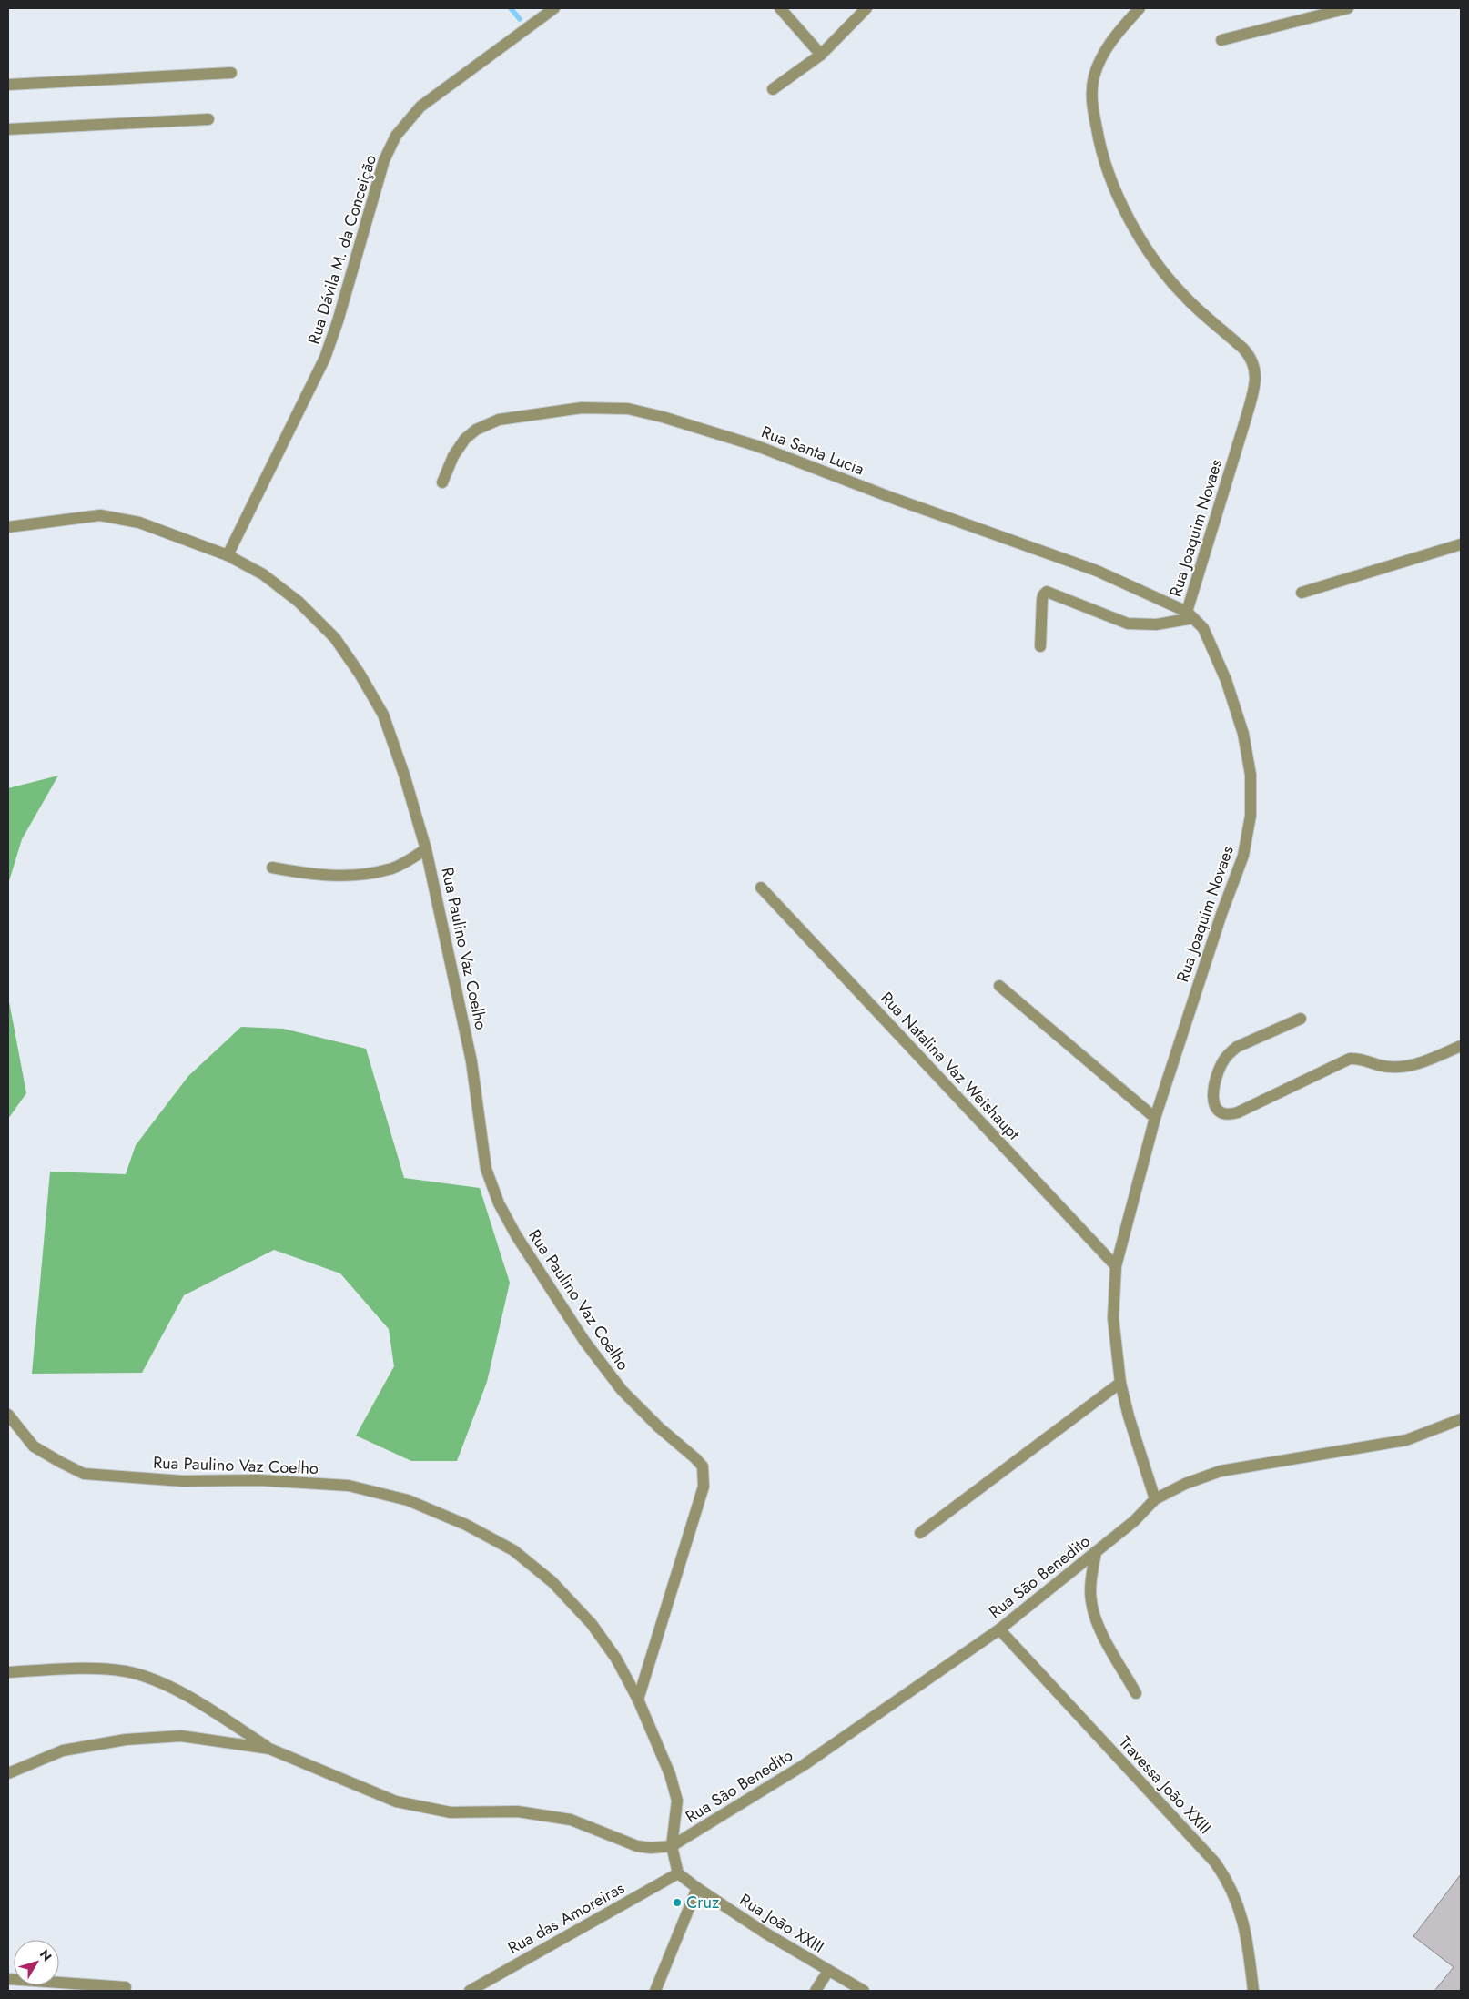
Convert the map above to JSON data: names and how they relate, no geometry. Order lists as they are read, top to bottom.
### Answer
{
  "streets": {
    "street": [
      "Rua Dávila M. da Conceição",
      "Rua Santa Lucia",
      "Rua Joaquim Novaes",
      "Rua Paulino Vaz Coelho",
      "Rua Natalina Vaz Weishaupt",
      "Rua São Benedito",
      "Travessa João XXIII",
      "Rua das Amoreiras",
      "Rua João XXIII"
    ]
  },
  "crossings": [
    ["Rua Dávila M. da Conceição", "Rua Paulino Vaz Coelho"],
    ["Rua Santa Lucia", "Rua Joaquim Novaes"],
    ["Rua Joaquim Novaes", "Rua Natalina Vaz Weishaupt"],
    ["Rua Joaquim Novaes", "Rua São Benedito"],
    ["Rua São Benedito", "Travessa João XXIII"],
    ["Rua das Amoreiras", "Rua João XXIII"]
  ],
  "places": ["Cruz"],
  "north": "top right"
}
